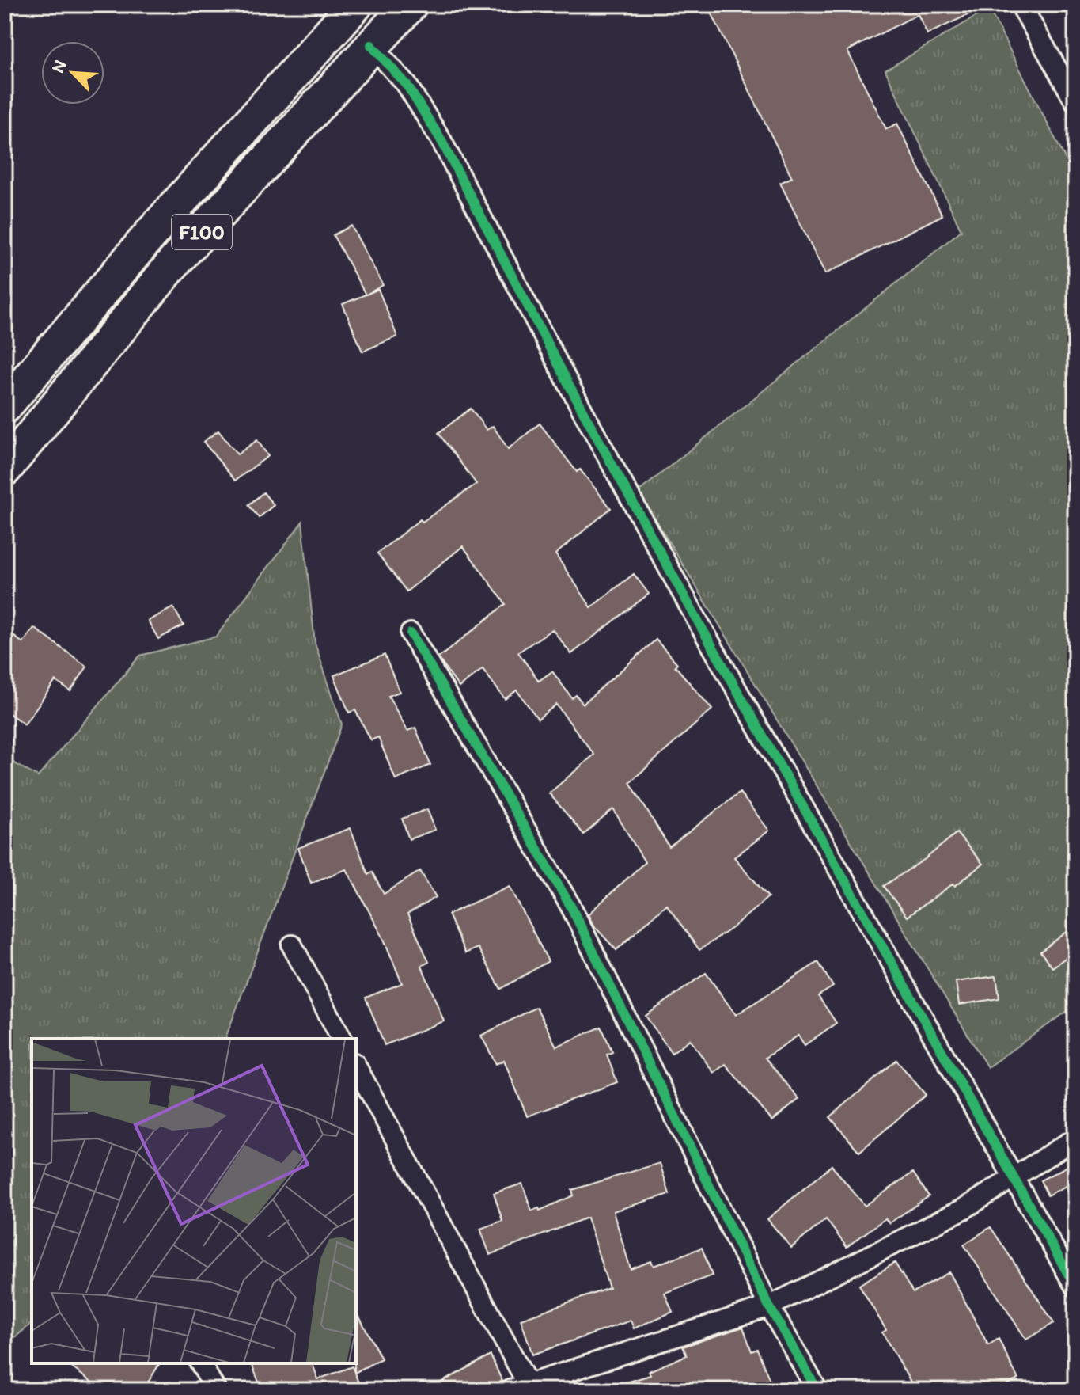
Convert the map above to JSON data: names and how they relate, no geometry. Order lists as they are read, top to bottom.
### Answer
{
  "streets": {
    "highway": ["F100"]
  },
  "north": "top left"
}
